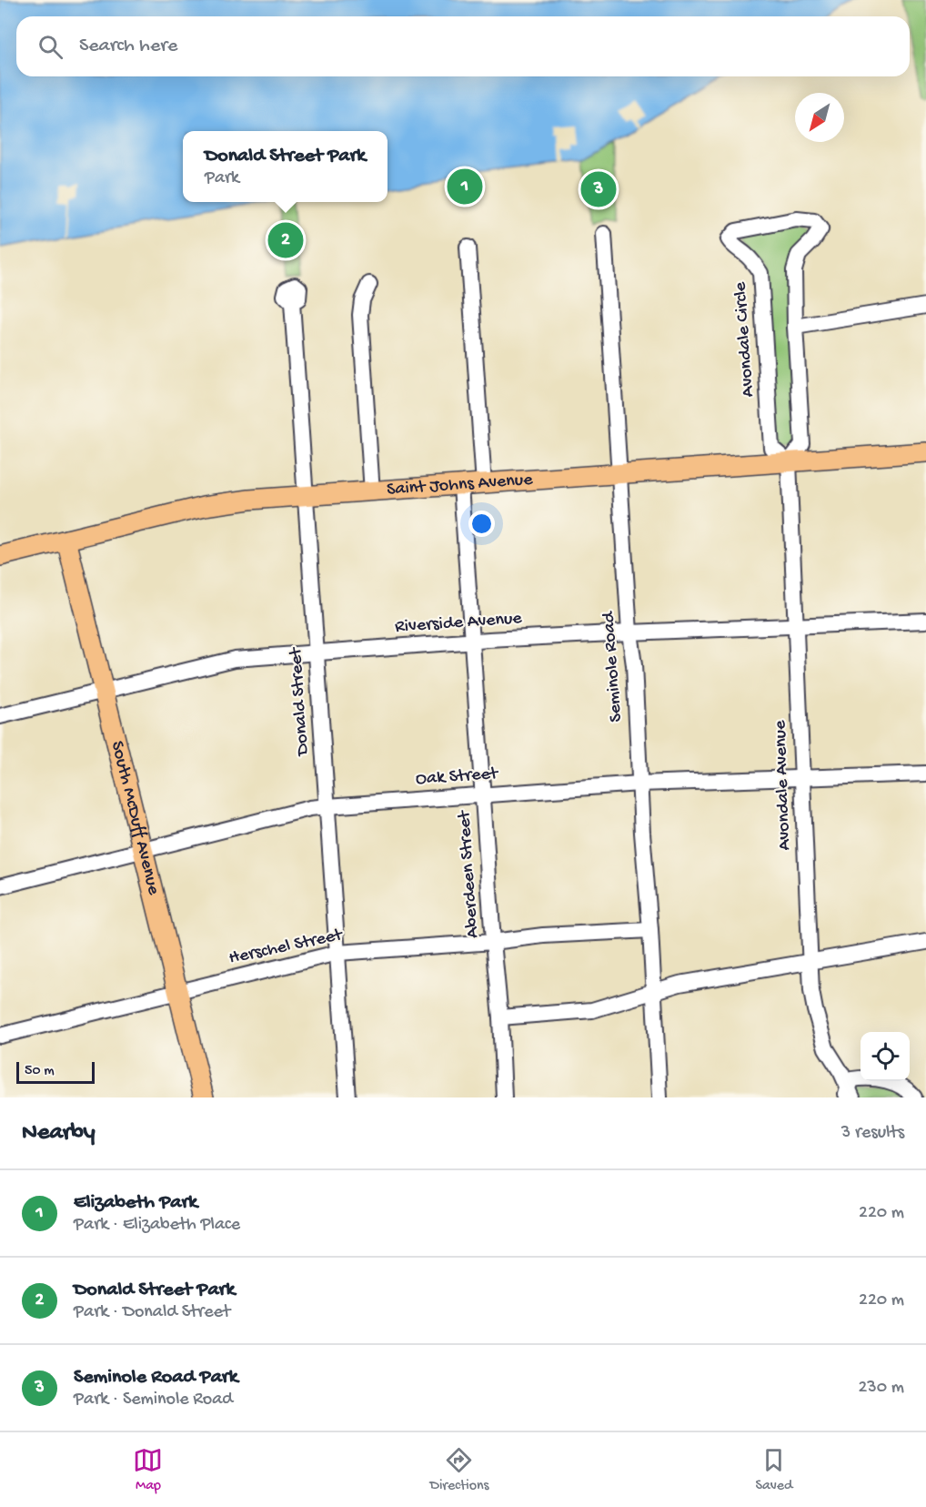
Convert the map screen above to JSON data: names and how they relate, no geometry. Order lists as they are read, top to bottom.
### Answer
{
  "streets": {
    "main road": ["Saint Johns Avenue", "South McDuff Avenue"],
    "street": [
      "Avondale Circle",
      "Riverside Avenue",
      "Seminole Road",
      "Donald Street",
      "Oak Street",
      "Avondale Avenue",
      "Aberdeen Street",
      "Herschel Street"
    ]
  },
  "crossings": [
    ["Avondale Circle", "Saint Johns Avenue"],
    ["Avondale Circle", "Avondale Avenue"],
    ["Saint Johns Avenue", "Seminole Road"],
    ["Saint Johns Avenue", "Donald Street"],
    ["Saint Johns Avenue", "Avondale Avenue"],
    ["Saint Johns Avenue", "South McDuff Avenue"],
    ["Saint Johns Avenue", "Aberdeen Street"],
    ["Riverside Avenue", "Seminole Road"],
    ["Riverside Avenue", "Donald Street"],
    ["Riverside Avenue", "Avondale Avenue"],
    ["Riverside Avenue", "South McDuff Avenue"],
    ["Riverside Avenue", "Aberdeen Street"],
    ["Seminole Road", "Oak Street"],
    ["Seminole Road", "Herschel Street"],
    ["Donald Street", "Oak Street"],
    ["Donald Street", "Herschel Street"],
    ["Oak Street", "Avondale Avenue"],
    ["Oak Street", "South McDuff Avenue"],
    ["Oak Street", "Aberdeen Street"],
    ["South McDuff Avenue", "Herschel Street"],
    ["Aberdeen Street", "Herschel Street"]
  ],
  "scale_bar": "50 m",
  "north": "bottom left",
  "page": {
    "search": "Search here",
    "popup": ["Donald Street Park", "Park"],
    "pins": ["1", "3", "2"],
    "scale": "50 m",
    "heading": ["Nearby", "3 results"],
    "list": [
      {
        "mark": "1",
        "name": "Elizabeth Park",
        "note": "Park · Elizabeth Place",
        "value": "220 m"
      },
      {
        "mark": "2",
        "name": "Donald Street Park",
        "note": "Park · Donald Street",
        "value": "220 m"
      },
      {
        "mark": "3",
        "name": "Seminole Road Park",
        "note": "Park · Seminole Road",
        "value": "230 m"
      }
    ],
    "nav": ["Map", "Directions", "Saved"]
  }
}
